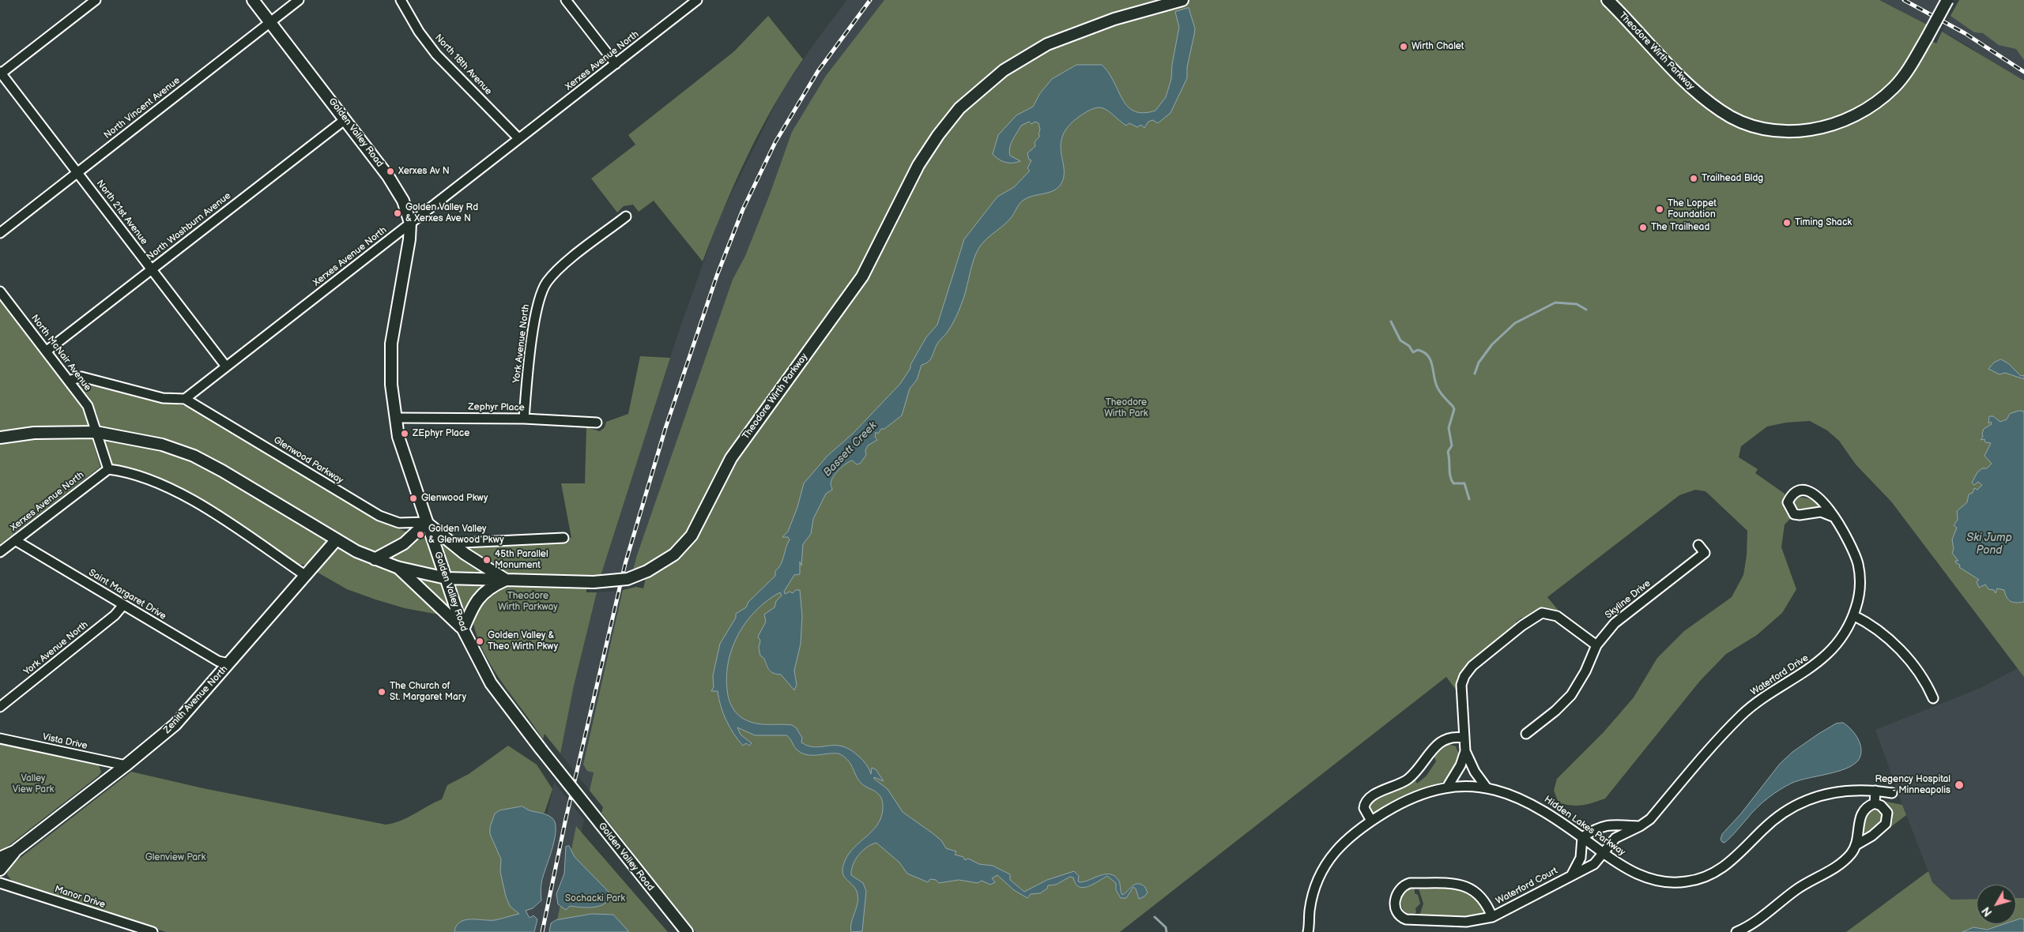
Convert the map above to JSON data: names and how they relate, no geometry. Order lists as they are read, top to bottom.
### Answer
{
  "streets": {
    "street": [
      "Theodore Wirth Parkway",
      "Xerxes Avenue North",
      "North 18th Avenue",
      "North Vincent Avenue",
      "Golden Valley Road",
      "North 21st Avenue",
      "North Washburn Avenue",
      "York Avenue North",
      "North McNair Avenue",
      "Zephyr Place",
      "Glenwood Parkway",
      "Saint Margaret Drive",
      "Skyline Drive",
      "Waterford Drive",
      "Zenith Avenue North",
      "Vista Drive",
      "Hidden Lakes Parkway",
      "Waterford Court",
      "Manor Drive"
    ]
  },
  "crossings": [
    ["Theodore Wirth Parkway", "Golden Valley Road"],
    ["Theodore Wirth Parkway", "North McNair Avenue"],
    ["Theodore Wirth Parkway", "Zenith Avenue North"],
    ["Xerxes Avenue North", "North 18th Avenue"],
    ["Xerxes Avenue North", "Golden Valley Road"],
    ["Xerxes Avenue North", "North 21st Avenue"],
    ["Xerxes Avenue North", "Glenwood Parkway"],
    ["Xerxes Avenue North", "Saint Margaret Drive"],
    ["North Vincent Avenue", "Golden Valley Road"],
    ["North Vincent Avenue", "North 21st Avenue"],
    ["Golden Valley Road", "North Washburn Avenue"],
    ["Golden Valley Road", "Zephyr Place"],
    ["Golden Valley Road", "Glenwood Parkway"],
    ["North 21st Avenue", "North Washburn Avenue"],
    ["North Washburn Avenue", "North McNair Avenue"],
    ["York Avenue North", "Zephyr Place"],
    ["York Avenue North", "Saint Margaret Drive"],
    ["Saint Margaret Drive", "Zenith Avenue North"],
    ["Waterford Drive", "Hidden Lakes Parkway"],
    ["Waterford Drive", "Waterford Court"],
    ["Zenith Avenue North", "Vista Drive"],
    ["Hidden Lakes Parkway", "Waterford Court"]
  ],
  "water": ["Bassett Creek", "Ski Jump Pond"],
  "parks": [
    "Theodore Wirth Park",
    "Theodore Wirth Parkway",
    "Valley View Park",
    "Glenview Park",
    "Sochacki Park"
  ],
  "places": [
    "Wirth Chalet",
    "Xerxes Av N",
    "Trailhead Bldg",
    "The Loppet Foundation",
    "Golden Valley Rd & Xerxes Ave N",
    "Timing Shack",
    "The Trailhead",
    "ZEphyr Place",
    "Glenwood Pkwy",
    "Golden Valley & Glenwood Pkwy",
    "45th Parallel Monument",
    "Golden Valley & Theo Wirth Pkwy",
    "The Church of St. Margaret Mary",
    "Regency Hospital - Minneapolis"
  ],
  "north": "bottom left"
}
